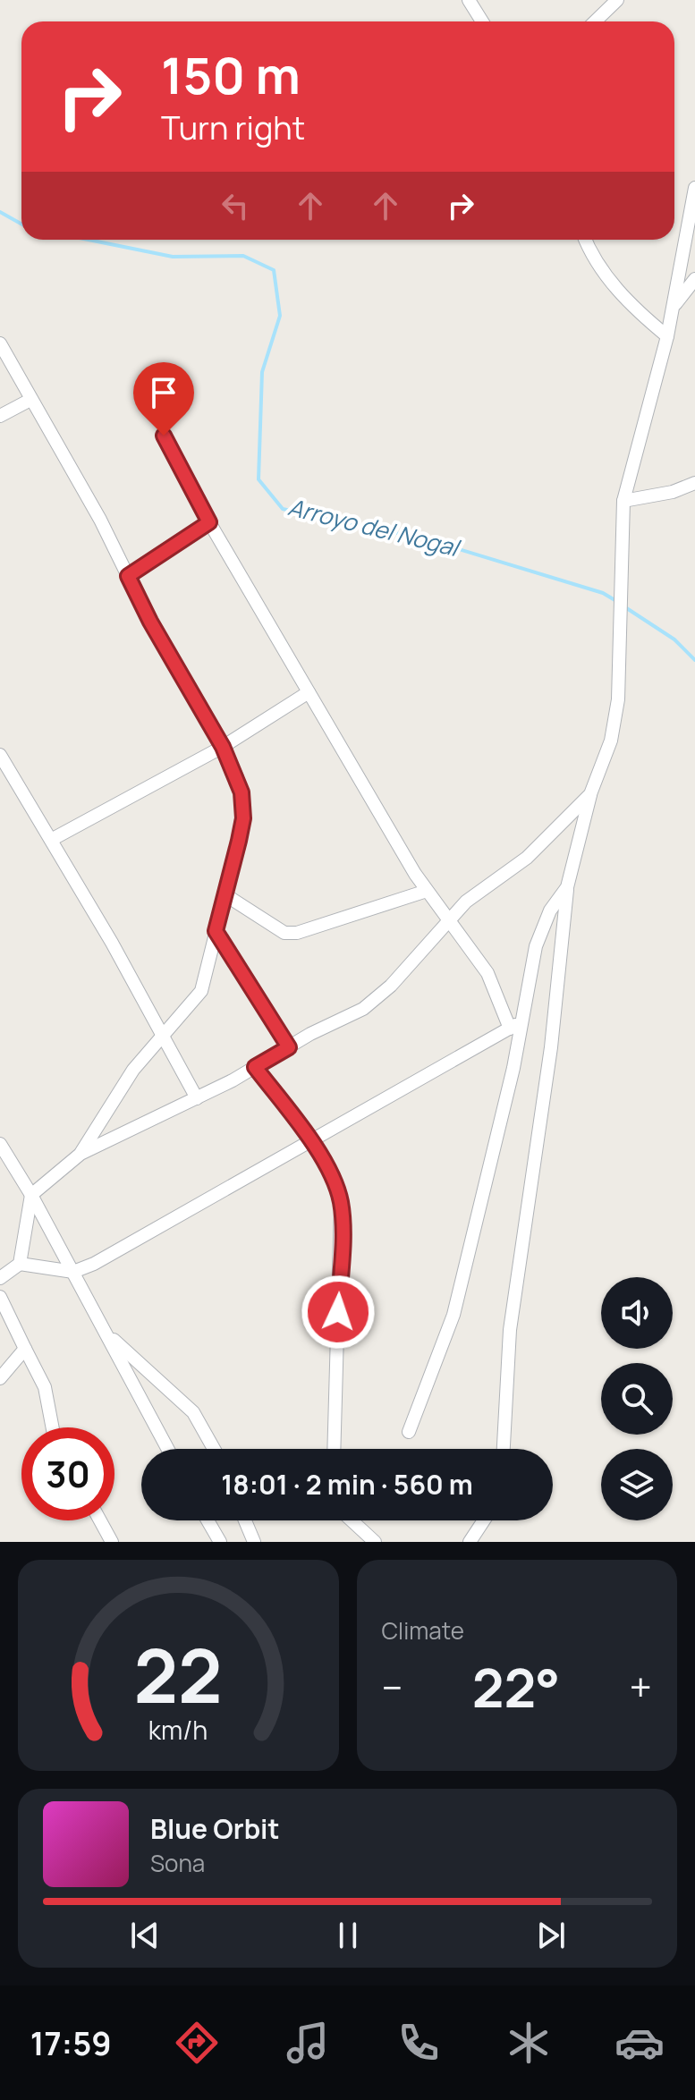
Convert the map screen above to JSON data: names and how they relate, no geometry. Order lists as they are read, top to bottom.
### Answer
{
  "water": ["Arroyo del Nogal"],
  "page": {
    "turn": ["150 m", "Turn right"],
    "limit": "30",
    "trip": "18:01 · 2 min · 560 m",
    "tile": "Climate",
    "heat": ["−", "22°", "+"],
    "song": ["Blue Orbit", "Sona"],
    "tabs": "17:59",
    "gauge": ["22", "km/h"]
  }
}
